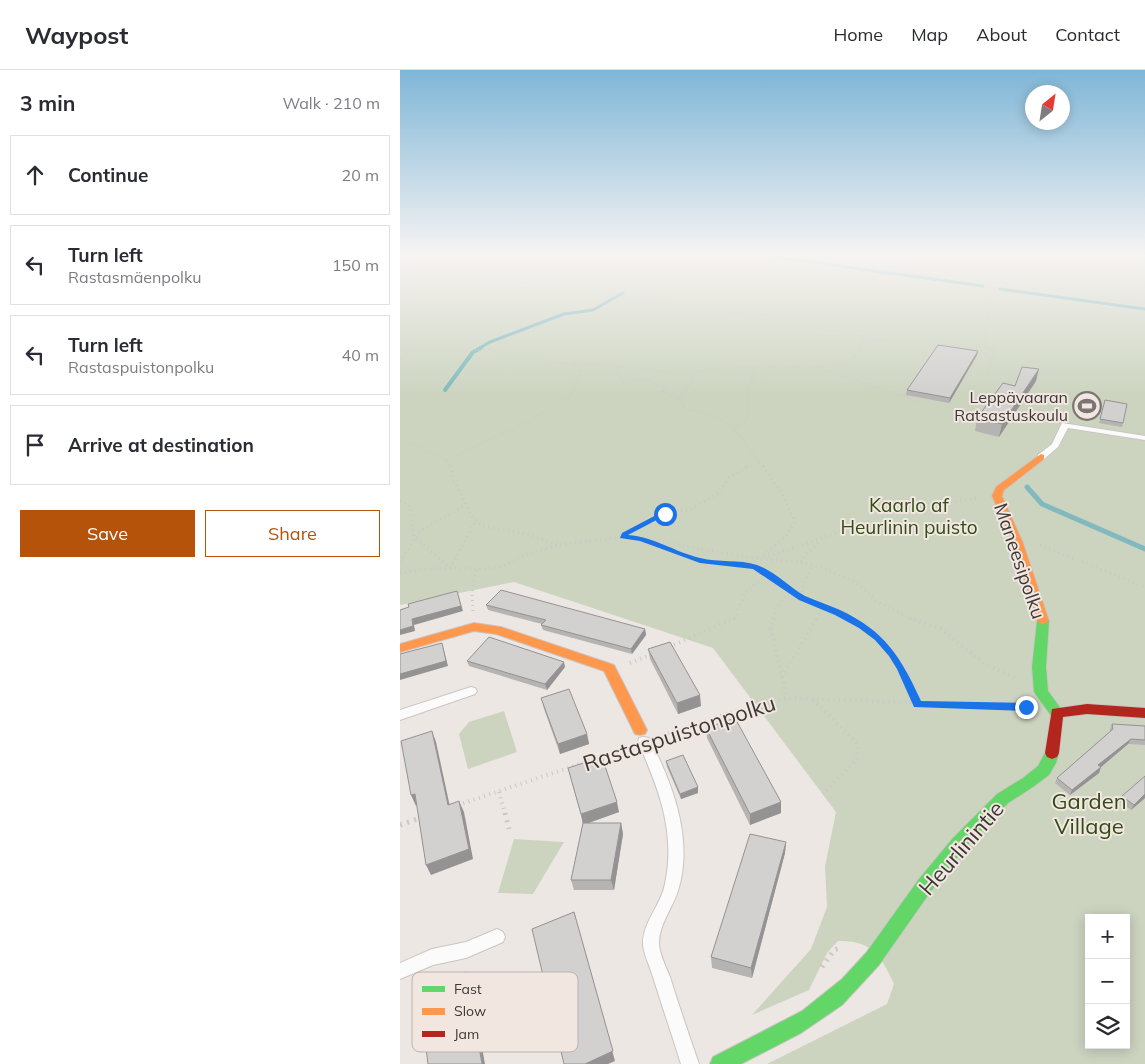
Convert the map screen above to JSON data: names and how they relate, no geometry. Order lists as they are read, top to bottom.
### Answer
{
  "streets": {
    "street": ["Maneesipolku", "Heurlinintie"],
    "path": ["Rastaspuistonpolku"]
  },
  "crossings": [
    ["Rastaspuistonpolku", "Heurlinintie"]
  ],
  "parks": ["Kaarlo af Heurlinin puisto", "Garden Village"],
  "places": {
    "sports": ["Leppävaaran Ratsastuskoulu"]
  },
  "legend": ["Fast", "Slow", "Jam"],
  "north": "top right",
  "page": {
    "header": "Waypost",
    "nav": [
      "Home",
      "Map",
      "About",
      "Contact"
    ],
    "heading": ["3 min", "Walk · 210 m"],
    "list": [
      ["Continue", "20 m"],
      ["Turn left", "Rastasmäenpolku", "150 m"],
      ["Turn left", "Rastaspuistonpolku", "40 m"],
      "Arrive at destination"
    ],
    "buttons": ["Save", "Share"],
    "map_buttons": ["+", "−"]
  }
}
